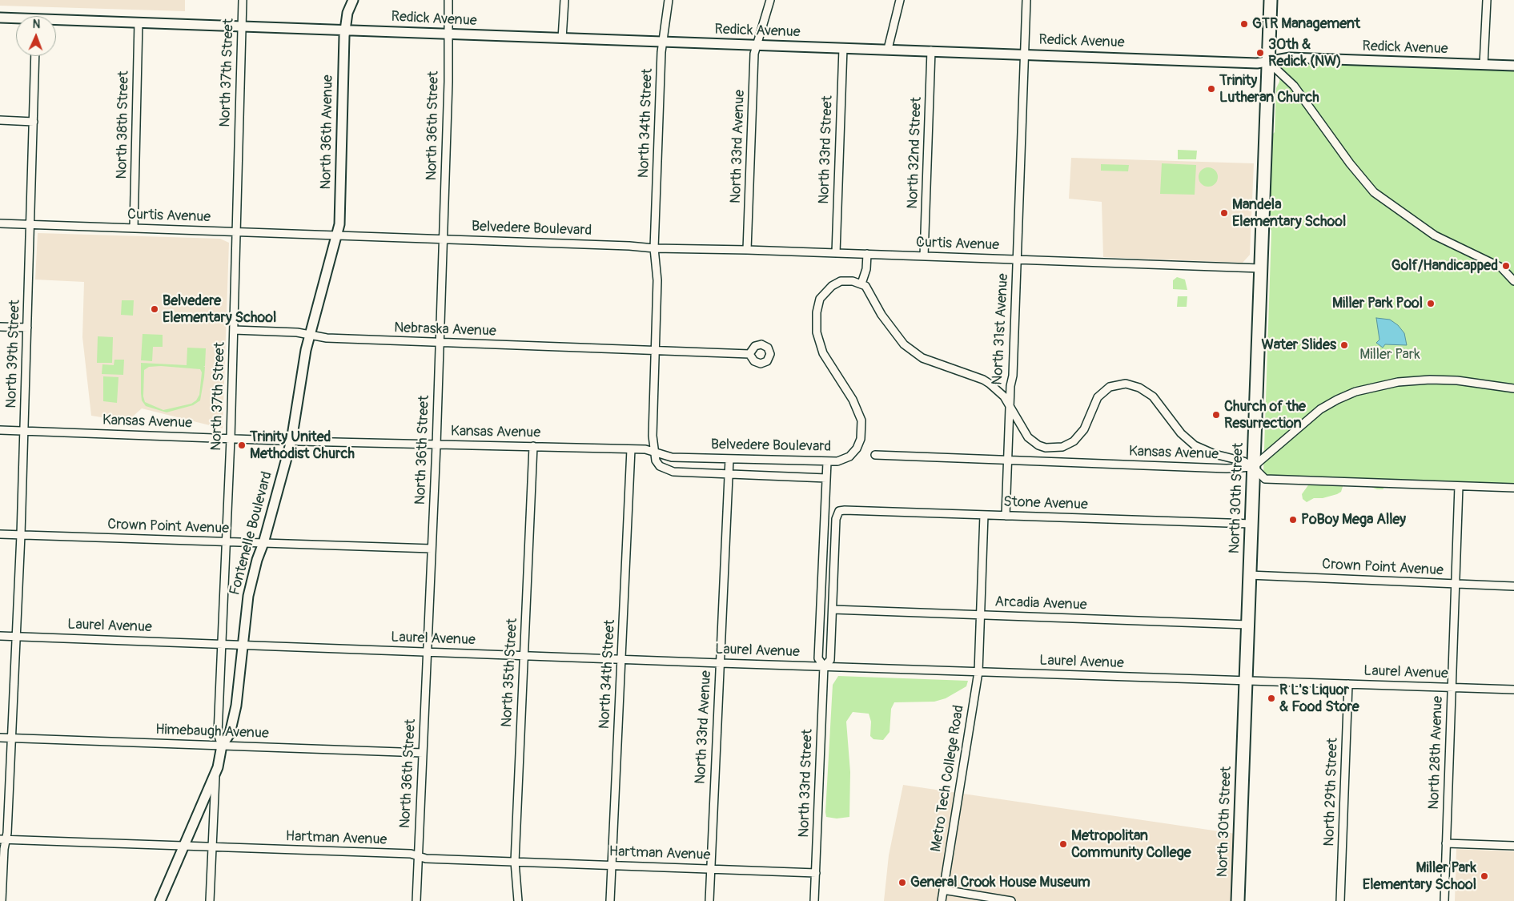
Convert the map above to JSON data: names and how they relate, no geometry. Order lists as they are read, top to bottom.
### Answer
{
  "streets": {
    "highway": ["North 30th Street"],
    "street": [
      "Redick Avenue",
      "North 37th Street",
      "North 34th Street",
      "North 38th Street",
      "North 36th Street",
      "North 36th Avenue",
      "North 33rd Avenue",
      "North 33rd Street",
      "North 32nd Street",
      "Curtis Avenue",
      "Belvedere Boulevard",
      "North 31st Avenue",
      "Nebraska Avenue",
      "North 39th Street",
      "Kansas Avenue",
      "Stone Avenue",
      "Crown Point Avenue",
      "Fontenelle Boulevard",
      "Arcadia Avenue",
      "Laurel Avenue",
      "North 35th Street",
      "Himebaugh Avenue",
      "North 28th Avenue",
      "Metro Tech College Road",
      "North 29th Street",
      "Hartman Avenue"
    ]
  },
  "crossings": [
    ["Redick Avenue", "North 37th Street"],
    ["Redick Avenue", "North 34th Street"],
    ["Redick Avenue", "North 38th Street"],
    ["Redick Avenue", "North 36th Street"],
    ["Redick Avenue", "North 36th Avenue"],
    ["Redick Avenue", "North 33rd Avenue"],
    ["Redick Avenue", "North 33rd Street"],
    ["Redick Avenue", "North 32nd Street"],
    ["Redick Avenue", "North 31st Avenue"],
    ["Redick Avenue", "North 30th Street"],
    ["North 37th Street", "Curtis Avenue"],
    ["North 37th Street", "Nebraska Avenue"],
    ["North 37th Street", "Kansas Avenue"],
    ["North 37th Street", "Crown Point Avenue"],
    ["North 37th Street", "Fontenelle Boulevard"],
    ["North 37th Street", "Laurel Avenue"],
    ["North 37th Street", "Himebaugh Avenue"],
    ["North 34th Street", "Curtis Avenue"],
    ["North 34th Street", "Belvedere Boulevard"],
    ["North 34th Street", "Kansas Avenue"],
    ["North 34th Street", "Laurel Avenue"],
    ["North 34th Street", "Hartman Avenue"],
    ["North 38th Street", "Curtis Avenue"],
    ["North 36th Street", "Belvedere Boulevard"],
    ["North 36th Street", "Nebraska Avenue"],
    ["North 36th Street", "Kansas Avenue"],
    ["North 36th Street", "Crown Point Avenue"],
    ["North 36th Street", "Laurel Avenue"],
    ["North 36th Street", "Himebaugh Avenue"],
    ["North 36th Street", "Hartman Avenue"],
    ["North 36th Avenue", "Curtis Avenue"],
    ["North 36th Avenue", "Belvedere Boulevard"],
    ["North 36th Avenue", "Fontenelle Boulevard"],
    ["North 33rd Avenue", "Curtis Avenue"],
    ["North 33rd Avenue", "Belvedere Boulevard"],
    ["North 33rd Avenue", "Laurel Avenue"],
    ["North 33rd Avenue", "Hartman Avenue"],
    ["North 33rd Street", "Curtis Avenue"],
    ["North 33rd Street", "Belvedere Boulevard"],
    ["North 33rd Street", "Stone Avenue"],
    ["North 33rd Street", "Arcadia Avenue"],
    ["North 33rd Street", "Laurel Avenue"],
    ["North 33rd Street", "Hartman Avenue"],
    ["North 32nd Street", "Curtis Avenue"],
    ["Curtis Avenue", "Belvedere Boulevard"],
    ["Curtis Avenue", "North 31st Avenue"],
    ["Curtis Avenue", "North 39th Street"],
    ["Curtis Avenue", "North 30th Street"],
    ["Curtis Avenue", "Fontenelle Boulevard"],
    ["Belvedere Boulevard", "Kansas Avenue"],
    ["Belvedere Boulevard", "Fontenelle Boulevard"],
    ["North 31st Avenue", "Kansas Avenue"],
    ["North 31st Avenue", "Stone Avenue"],
    ["Nebraska Avenue", "Fontenelle Boulevard"],
    ["North 39th Street", "Kansas Avenue"],
    ["North 39th Street", "Crown Point Avenue"],
    ["North 39th Street", "Laurel Avenue"],
    ["North 39th Street", "Himebaugh Avenue"],
    ["North 39th Street", "Hartman Avenue"],
    ["Kansas Avenue", "North 30th Street"],
    ["Kansas Avenue", "Fontenelle Boulevard"],
    ["Kansas Avenue", "North 35th Street"],
    ["North 30th Street", "Stone Avenue"],
    ["North 30th Street", "Crown Point Avenue"],
    ["North 30th Street", "Arcadia Avenue"],
    ["North 30th Street", "Laurel Avenue"],
    ["Crown Point Avenue", "Fontenelle Boulevard"],
    ["Crown Point Avenue", "North 28th Avenue"],
    ["Fontenelle Boulevard", "Laurel Avenue"],
    ["Fontenelle Boulevard", "Himebaugh Avenue"],
    ["Fontenelle Boulevard", "Hartman Avenue"],
    ["Laurel Avenue", "North 35th Street"],
    ["Laurel Avenue", "North 28th Avenue"],
    ["Laurel Avenue", "Metro Tech College Road"],
    ["Laurel Avenue", "North 29th Street"],
    ["North 35th Street", "Hartman Avenue"]
  ],
  "parks": ["Miller Park"],
  "places": [
    "GTR Management",
    "30th & Redick (NW)",
    "Trinity Lutheran Church",
    "Mandela Elementary School",
    "Golf/Handicapped",
    "Miller Park Pool",
    "Belvedere Elementary School",
    "Water Slides",
    "Church of the Resurrection",
    "Trinity United Methodist Church",
    "PoBoy Mega Alley",
    "R L's Liquor & Food Store",
    "Metropolitan Community College",
    "Miller Park Elementary School",
    "General Crook House Museum"
  ],
  "north": "top"
}
